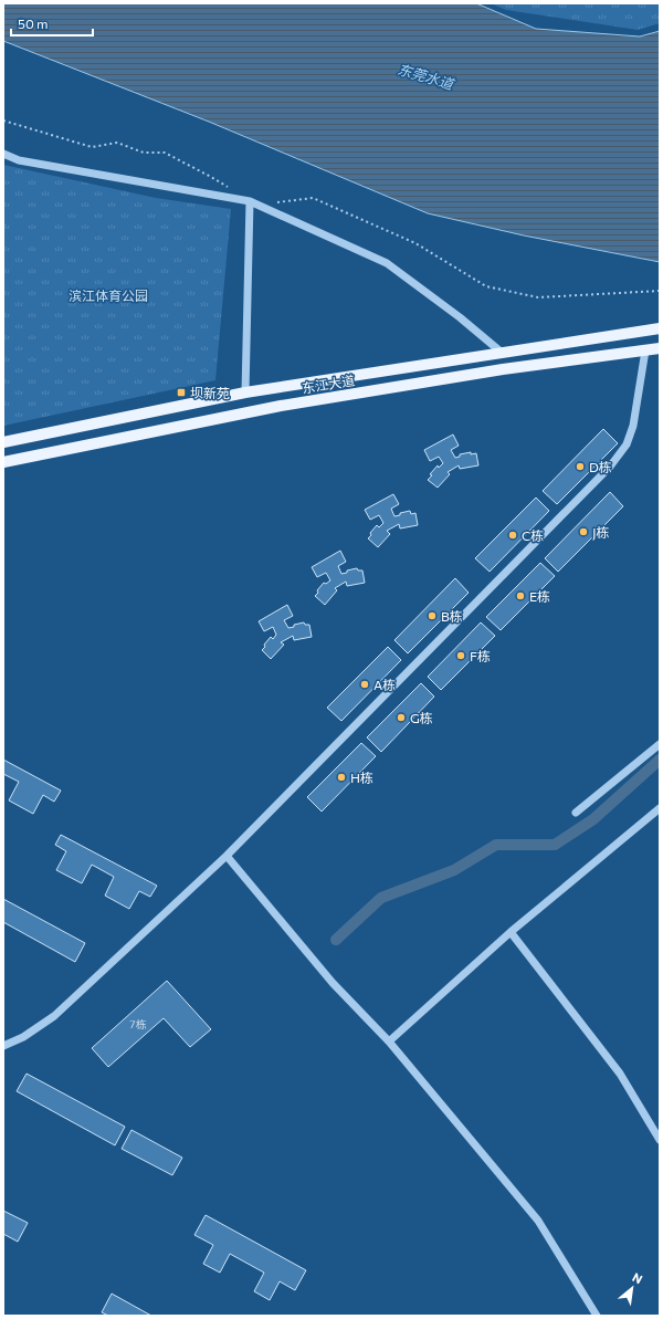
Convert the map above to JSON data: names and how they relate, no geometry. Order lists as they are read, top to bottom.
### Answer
{
  "streets": {
    "main road": ["东江大道"]
  },
  "water": ["东莞水道"],
  "parks": ["滨江体育公园"],
  "places": {
    "transit": ["坝新苑"],
    "other": [
      "D栋",
      "J栋",
      "C栋",
      "E栋",
      "B栋",
      "F栋",
      "A栋",
      "G栋",
      "H栋"
    ]
  },
  "house_numbers": ["7栋"],
  "scale_bar": "50 m",
  "north": "top right"
}
